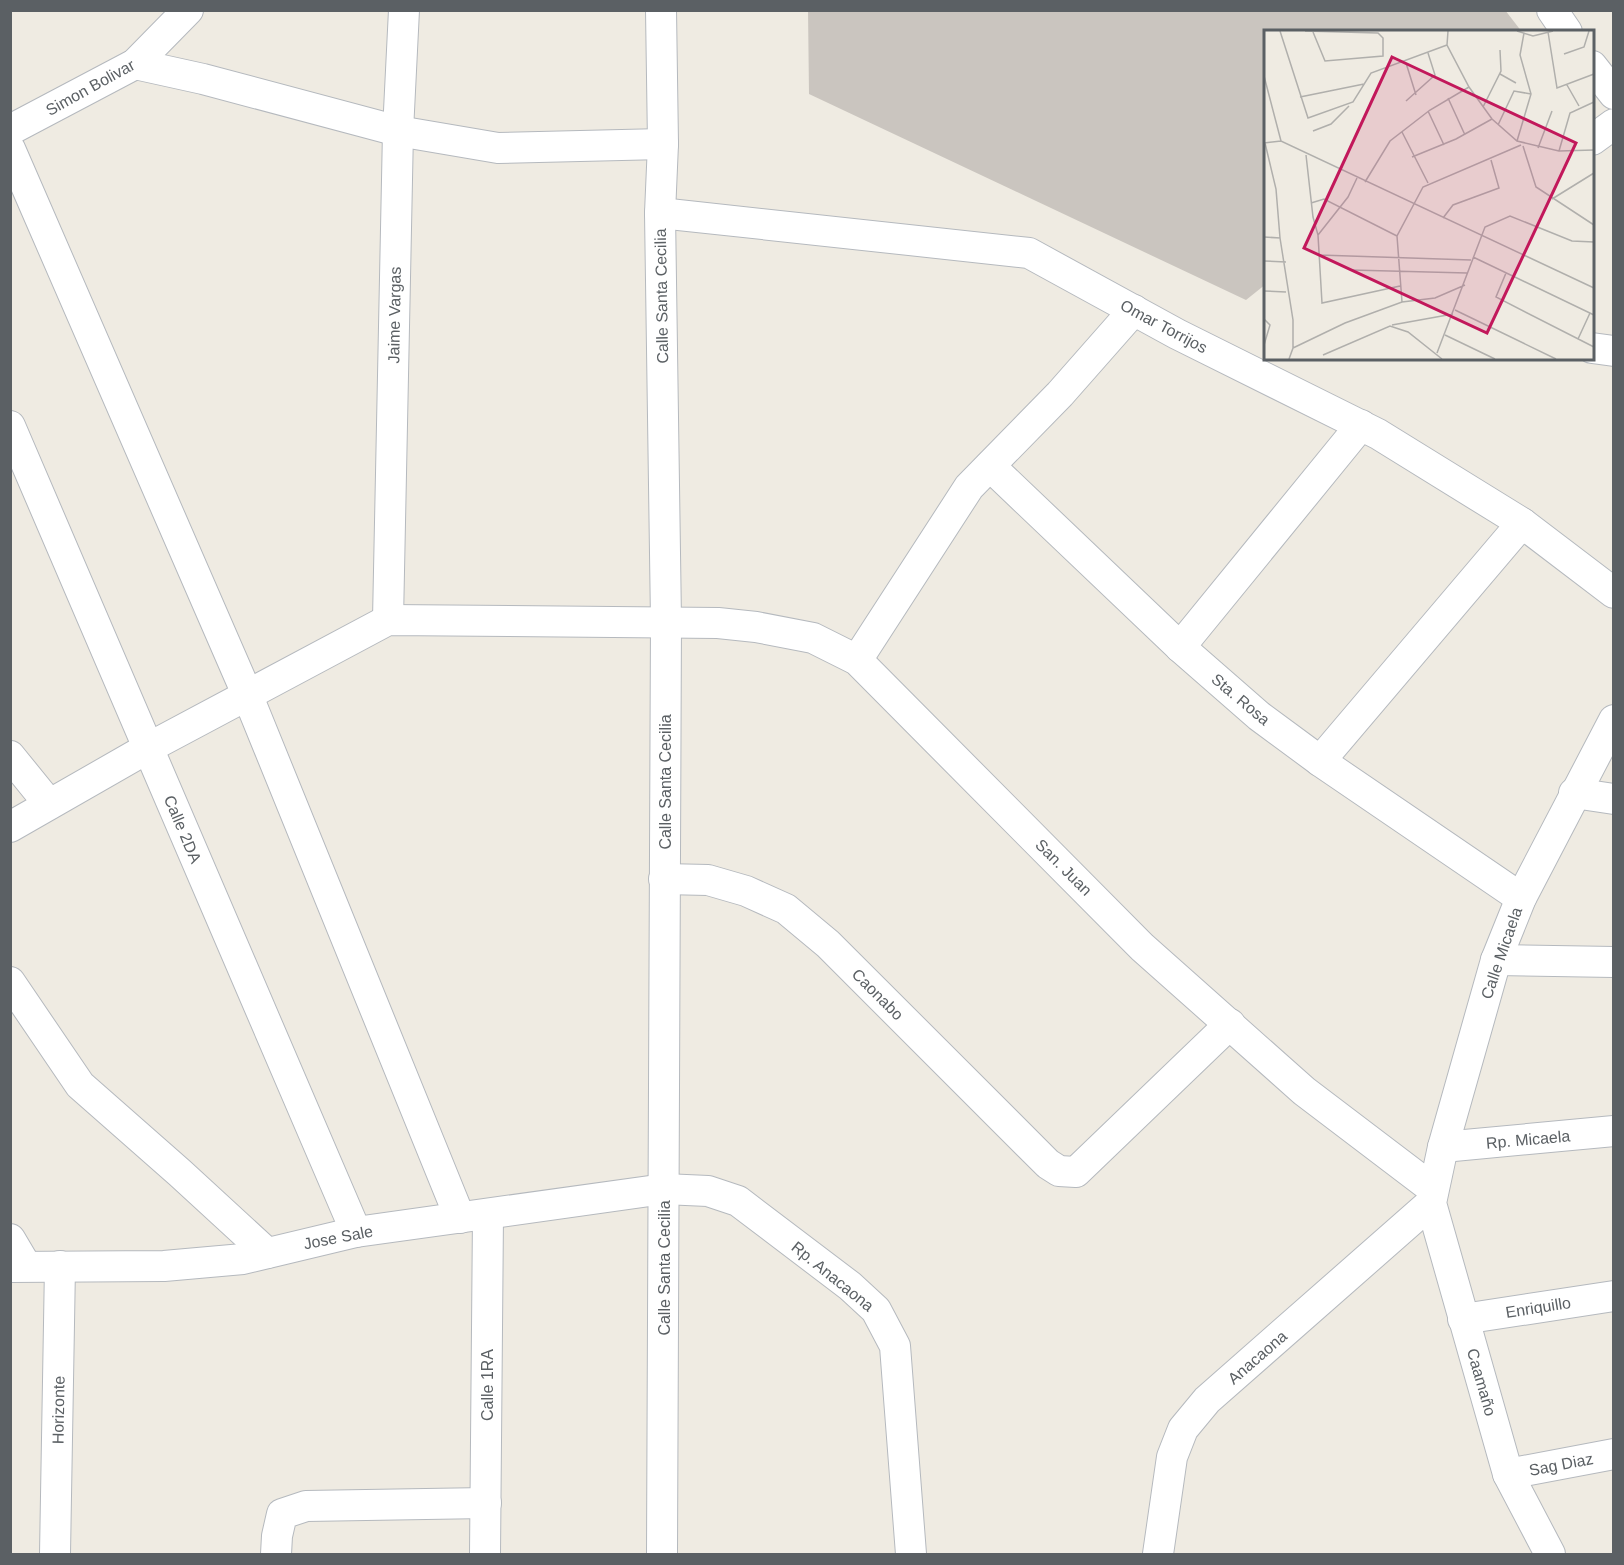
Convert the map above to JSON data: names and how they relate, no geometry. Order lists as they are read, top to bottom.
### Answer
{
  "streets": {
    "street": [
      "Simon Bolivar",
      "Calle Santa Cecilia",
      "Jaime Vargas",
      "Omar Torrijos",
      "Sta. Rosa",
      "Calle 2DA",
      "San. Juan",
      "Calle Micaela",
      "Caonabo",
      "Rp. Micaela",
      "Jose Sale",
      "Rp. Anacaona",
      "Enriquillo",
      "Anacaona",
      "Caamaño",
      "Calle 1RA",
      "Horizonte",
      "Sag Diaz"
    ]
  },
  "crossings": [
    ["Calle Santa Cecilia", "Omar Torrijos"],
    ["Calle Santa Cecilia", "San. Juan"],
    ["Calle Santa Cecilia", "Caonabo"],
    ["Calle Santa Cecilia", "Jose Sale"],
    ["Calle Santa Cecilia", "Rp. Anacaona"],
    ["Jaime Vargas", "San. Juan"],
    ["Sta. Rosa", "Calle Micaela"],
    ["Calle 2DA", "Jose Sale"],
    ["San. Juan", "Calle Micaela"],
    ["San. Juan", "Caonabo"],
    ["San. Juan", "Anacaona"],
    ["San. Juan", "Caamaño"],
    ["Calle Micaela", "Rp. Micaela"],
    ["Calle Micaela", "Anacaona"],
    ["Calle Micaela", "Caamaño"],
    ["Jose Sale", "Rp. Anacaona"],
    ["Jose Sale", "Calle 1RA"],
    ["Jose Sale", "Horizonte"],
    ["Enriquillo", "Caamaño"],
    ["Anacaona", "Caamaño"],
    ["Caamaño", "Sag Diaz"]
  ]
}
